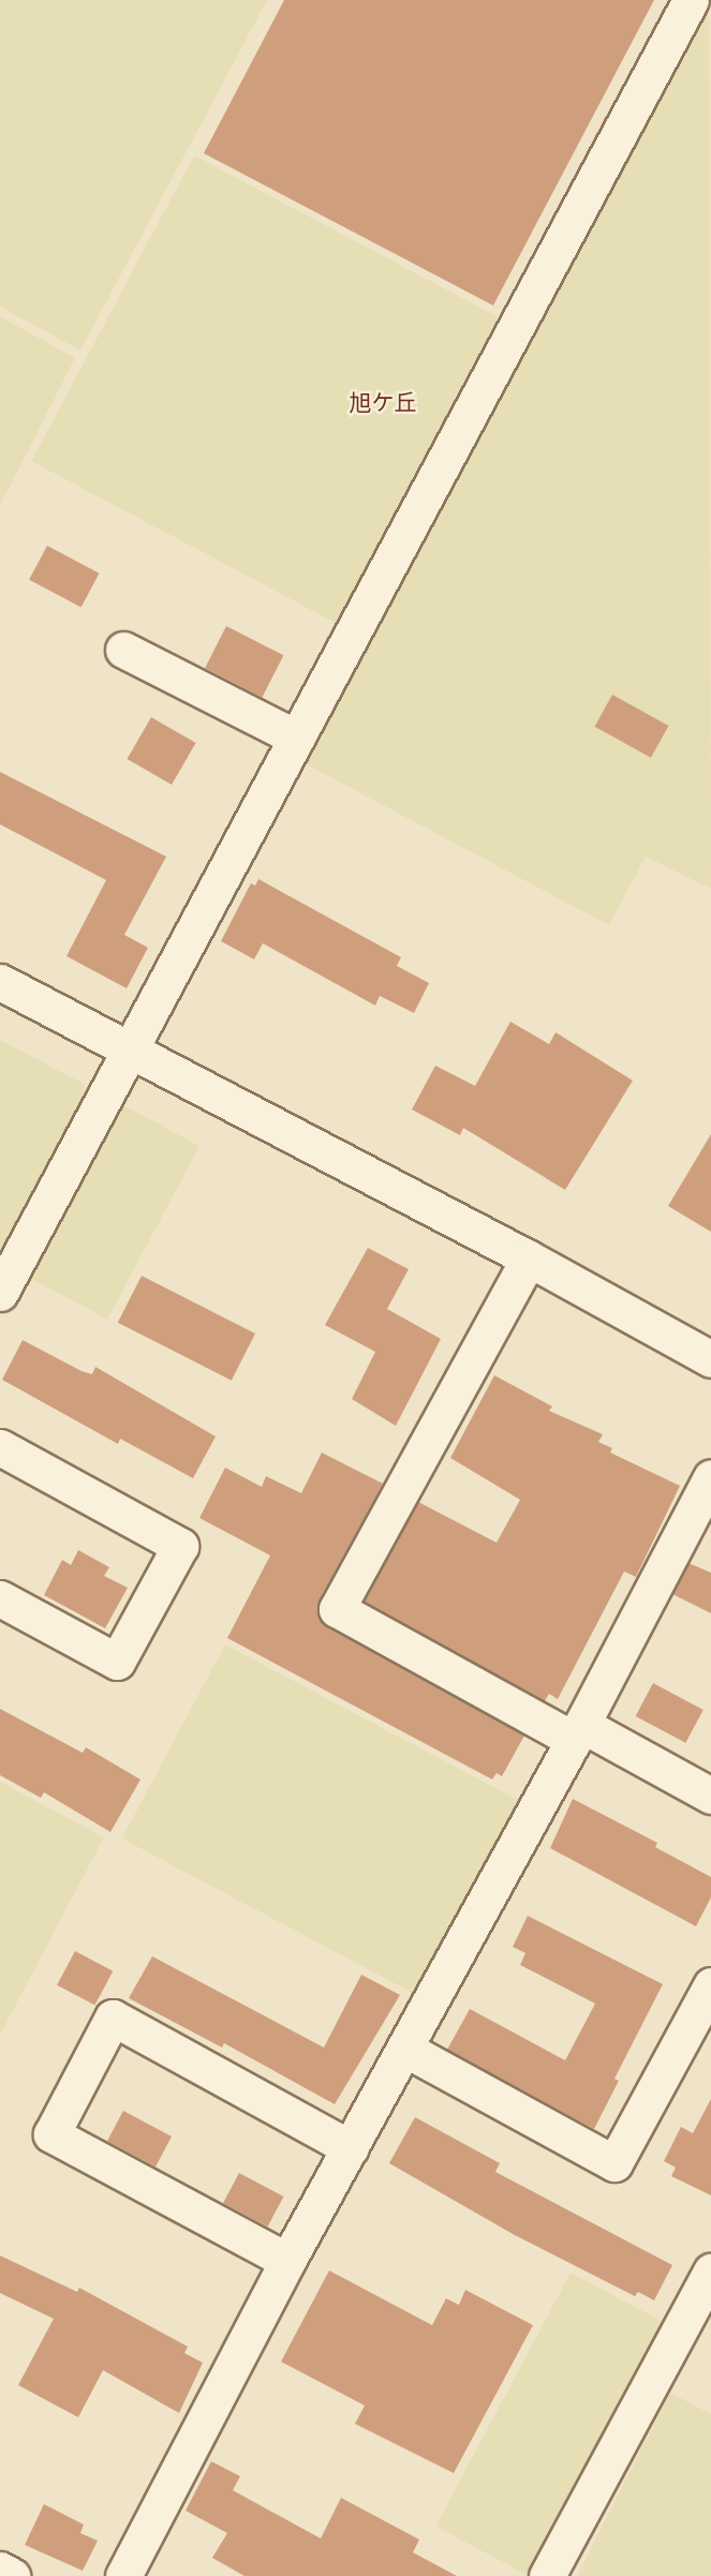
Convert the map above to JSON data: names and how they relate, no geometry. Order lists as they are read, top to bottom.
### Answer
{
  "districts": ["旭ケ丘"]
}
